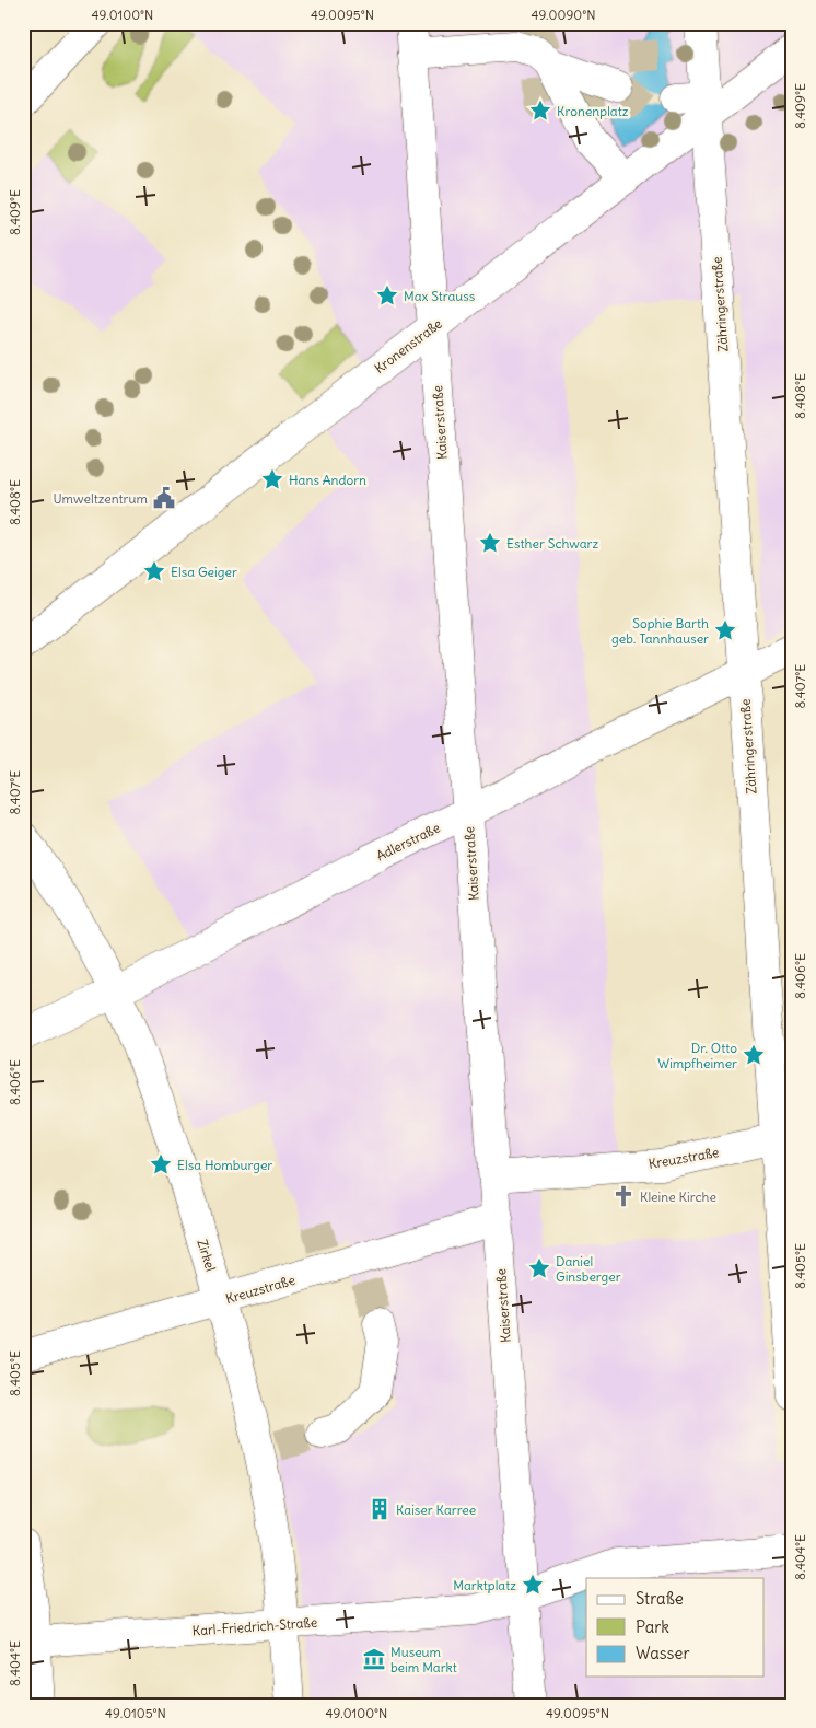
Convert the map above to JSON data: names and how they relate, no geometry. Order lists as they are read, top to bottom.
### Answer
{
  "streets": {
    "street": [
      "Zähringerstraße",
      "Kronenstraße",
      "Kaiserstraße",
      "Adlerstraße",
      "Kreuzstraße",
      "Zirkel",
      "Karl-Friedrich-Straße"
    ]
  },
  "crossings": [
    ["Zähringerstraße", "Kronenstraße"],
    ["Zähringerstraße", "Adlerstraße"],
    ["Zähringerstraße", "Kreuzstraße"],
    ["Kronenstraße", "Kaiserstraße"],
    ["Kaiserstraße", "Adlerstraße"],
    ["Kaiserstraße", "Kreuzstraße"],
    ["Kaiserstraße", "Karl-Friedrich-Straße"],
    ["Adlerstraße", "Zirkel"],
    ["Kreuzstraße", "Zirkel"],
    ["Zirkel", "Karl-Friedrich-Straße"]
  ],
  "places": {
    "place": [
      "Kronenplatz",
      "Max Strauss",
      "Hans Andorn",
      "Esther Schwarz",
      "Elsa Geiger",
      "Sophie Barth geb. Tannhauser",
      "Dr. Otto Wimpfheimer",
      "Elsa Homburger",
      "Daniel Ginsberger",
      "Marktplatz"
    ],
    "public building": ["Umweltzentrum"],
    "church": ["Kleine Kirche"],
    "building": ["Kaiser Karree"],
    "museum": ["Museum beim Markt"]
  },
  "legend": ["Straße", "Park", "Wasser"],
  "coordinates": [
    "49.0100°N",
    "49.0095°N",
    "49.0090°N",
    "8.409°E",
    "8.408°E",
    "8.407°E",
    "8.406°E",
    "8.405°E",
    "8.404°E",
    "49.0105°N"
  ]
}
